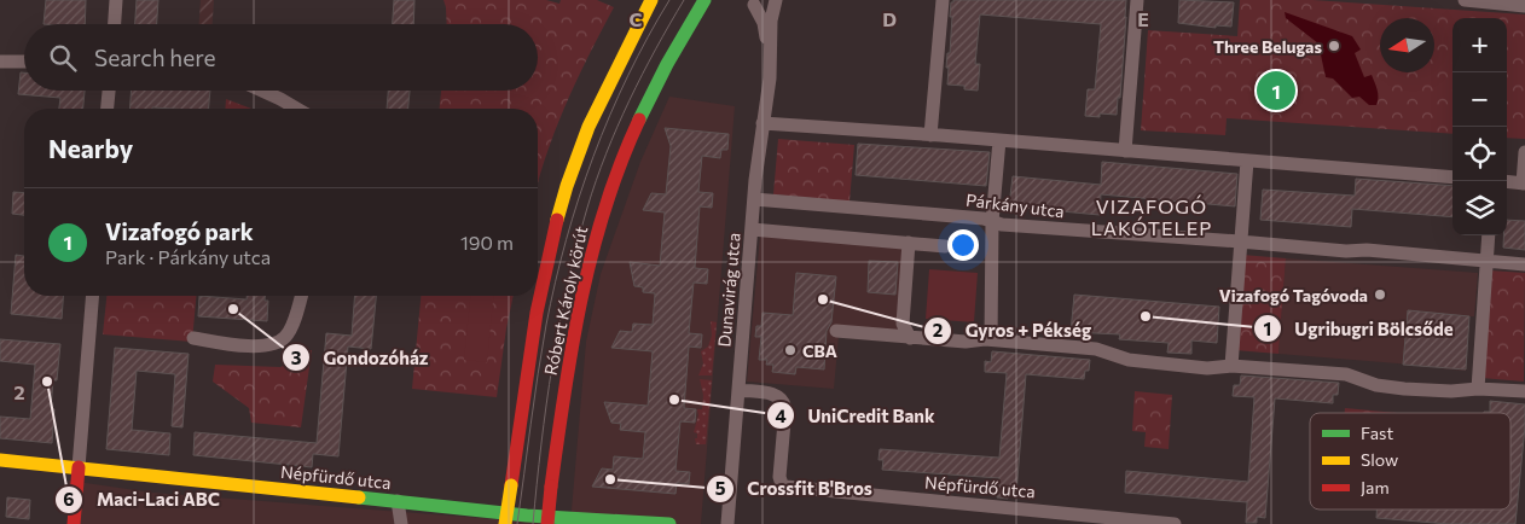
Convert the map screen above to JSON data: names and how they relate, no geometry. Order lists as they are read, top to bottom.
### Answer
{
  "streets": {
    "main road": ["Róbert Károly körút", "Népfürdő utca"],
    "street": ["Párkány utca", "Dunavirág utca"]
  },
  "crossings": [
    ["Párkány utca", "Dunavirág utca"],
    ["Dunavirág utca", "Népfürdő utca"]
  ],
  "districts": ["VIZAFOGÓ LAKÓTELEP"],
  "places": [
    "Three Belugas",
    "Vizafogó Tagóvoda",
    "Gyros + Pékség",
    "Gondozóház",
    "Ugribugri Bölcsőde",
    "CBA",
    "Maci-Laci ABC",
    "UniCredit Bank",
    "Crossfit B'Bros"
  ],
  "legend": ["Fast", "Slow", "Jam"],
  "north": "left",
  "page": {
    "map_buttons": ["+", "−"],
    "search": "Search here",
    "pins": "1",
    "heading": "Nearby",
    "list": [
      {
        "mark": "1",
        "name": "Vizafogó park",
        "note": "Park · Párkány utca",
        "value": "190 m"
      }
    ]
  },
  "grid": {
    "columns": ["C", "D", "E"],
    "rows": ["2"]
  }
}
